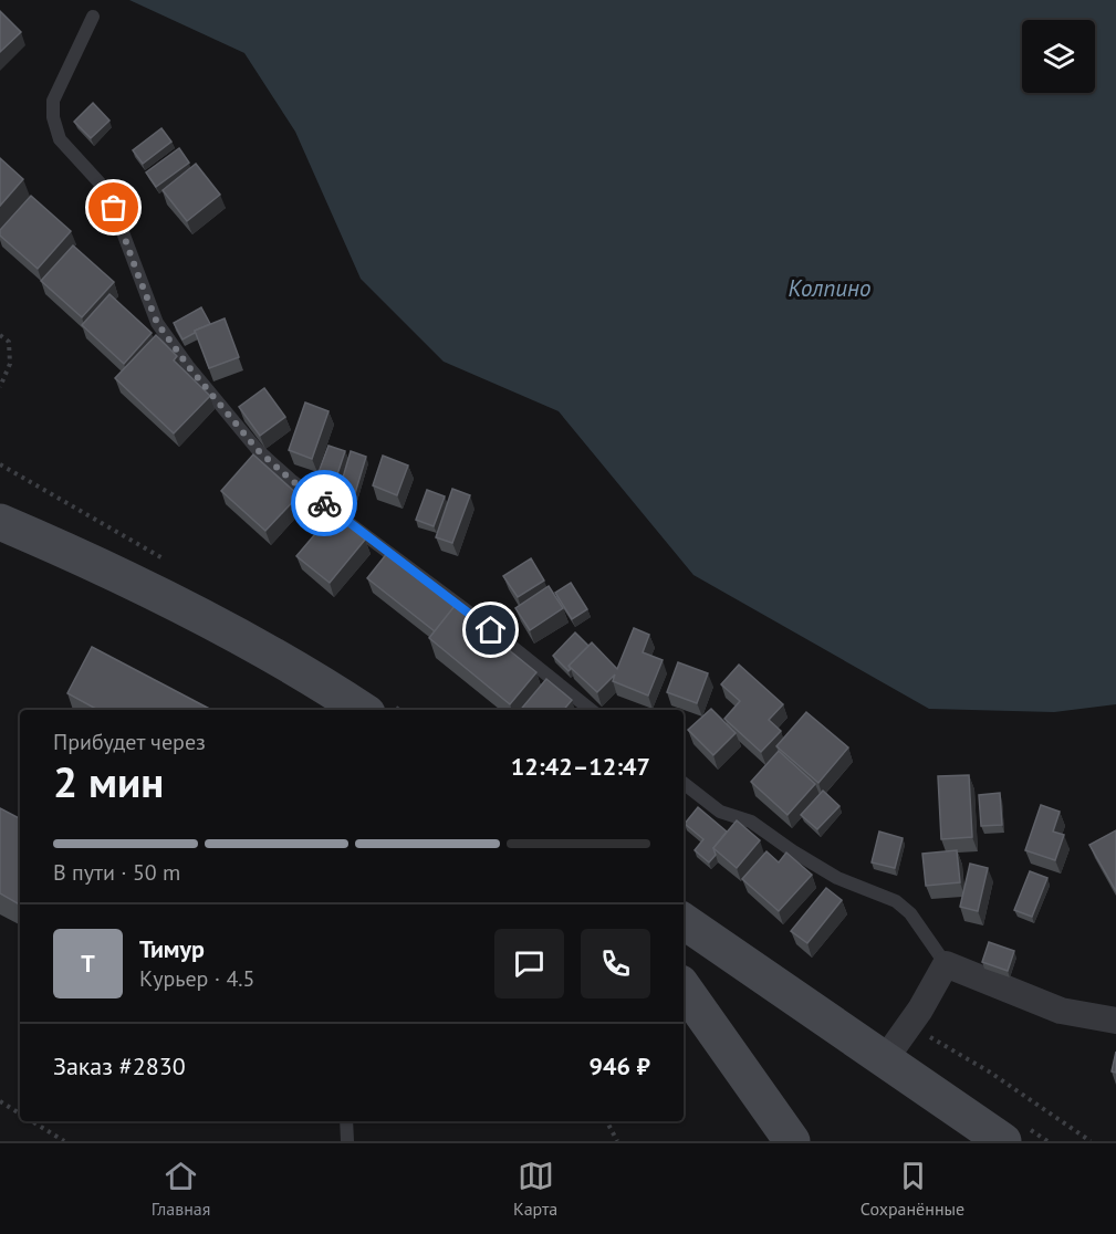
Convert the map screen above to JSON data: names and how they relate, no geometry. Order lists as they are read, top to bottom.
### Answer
{
  "water": ["Колпино"],
  "page": {
    "heading": ["2 мин", "Прибудет через", "12:42–12:47"],
    "panel": [
      "Тимур",
      "Курьер · 4.5",
      "Заказ #2830",
      "946 ₽"
    ],
    "bar": "В пути · 50 m",
    "round": "Т",
    "tabs": ["Главная", "Карта", "Сохранённые"]
  }
}
